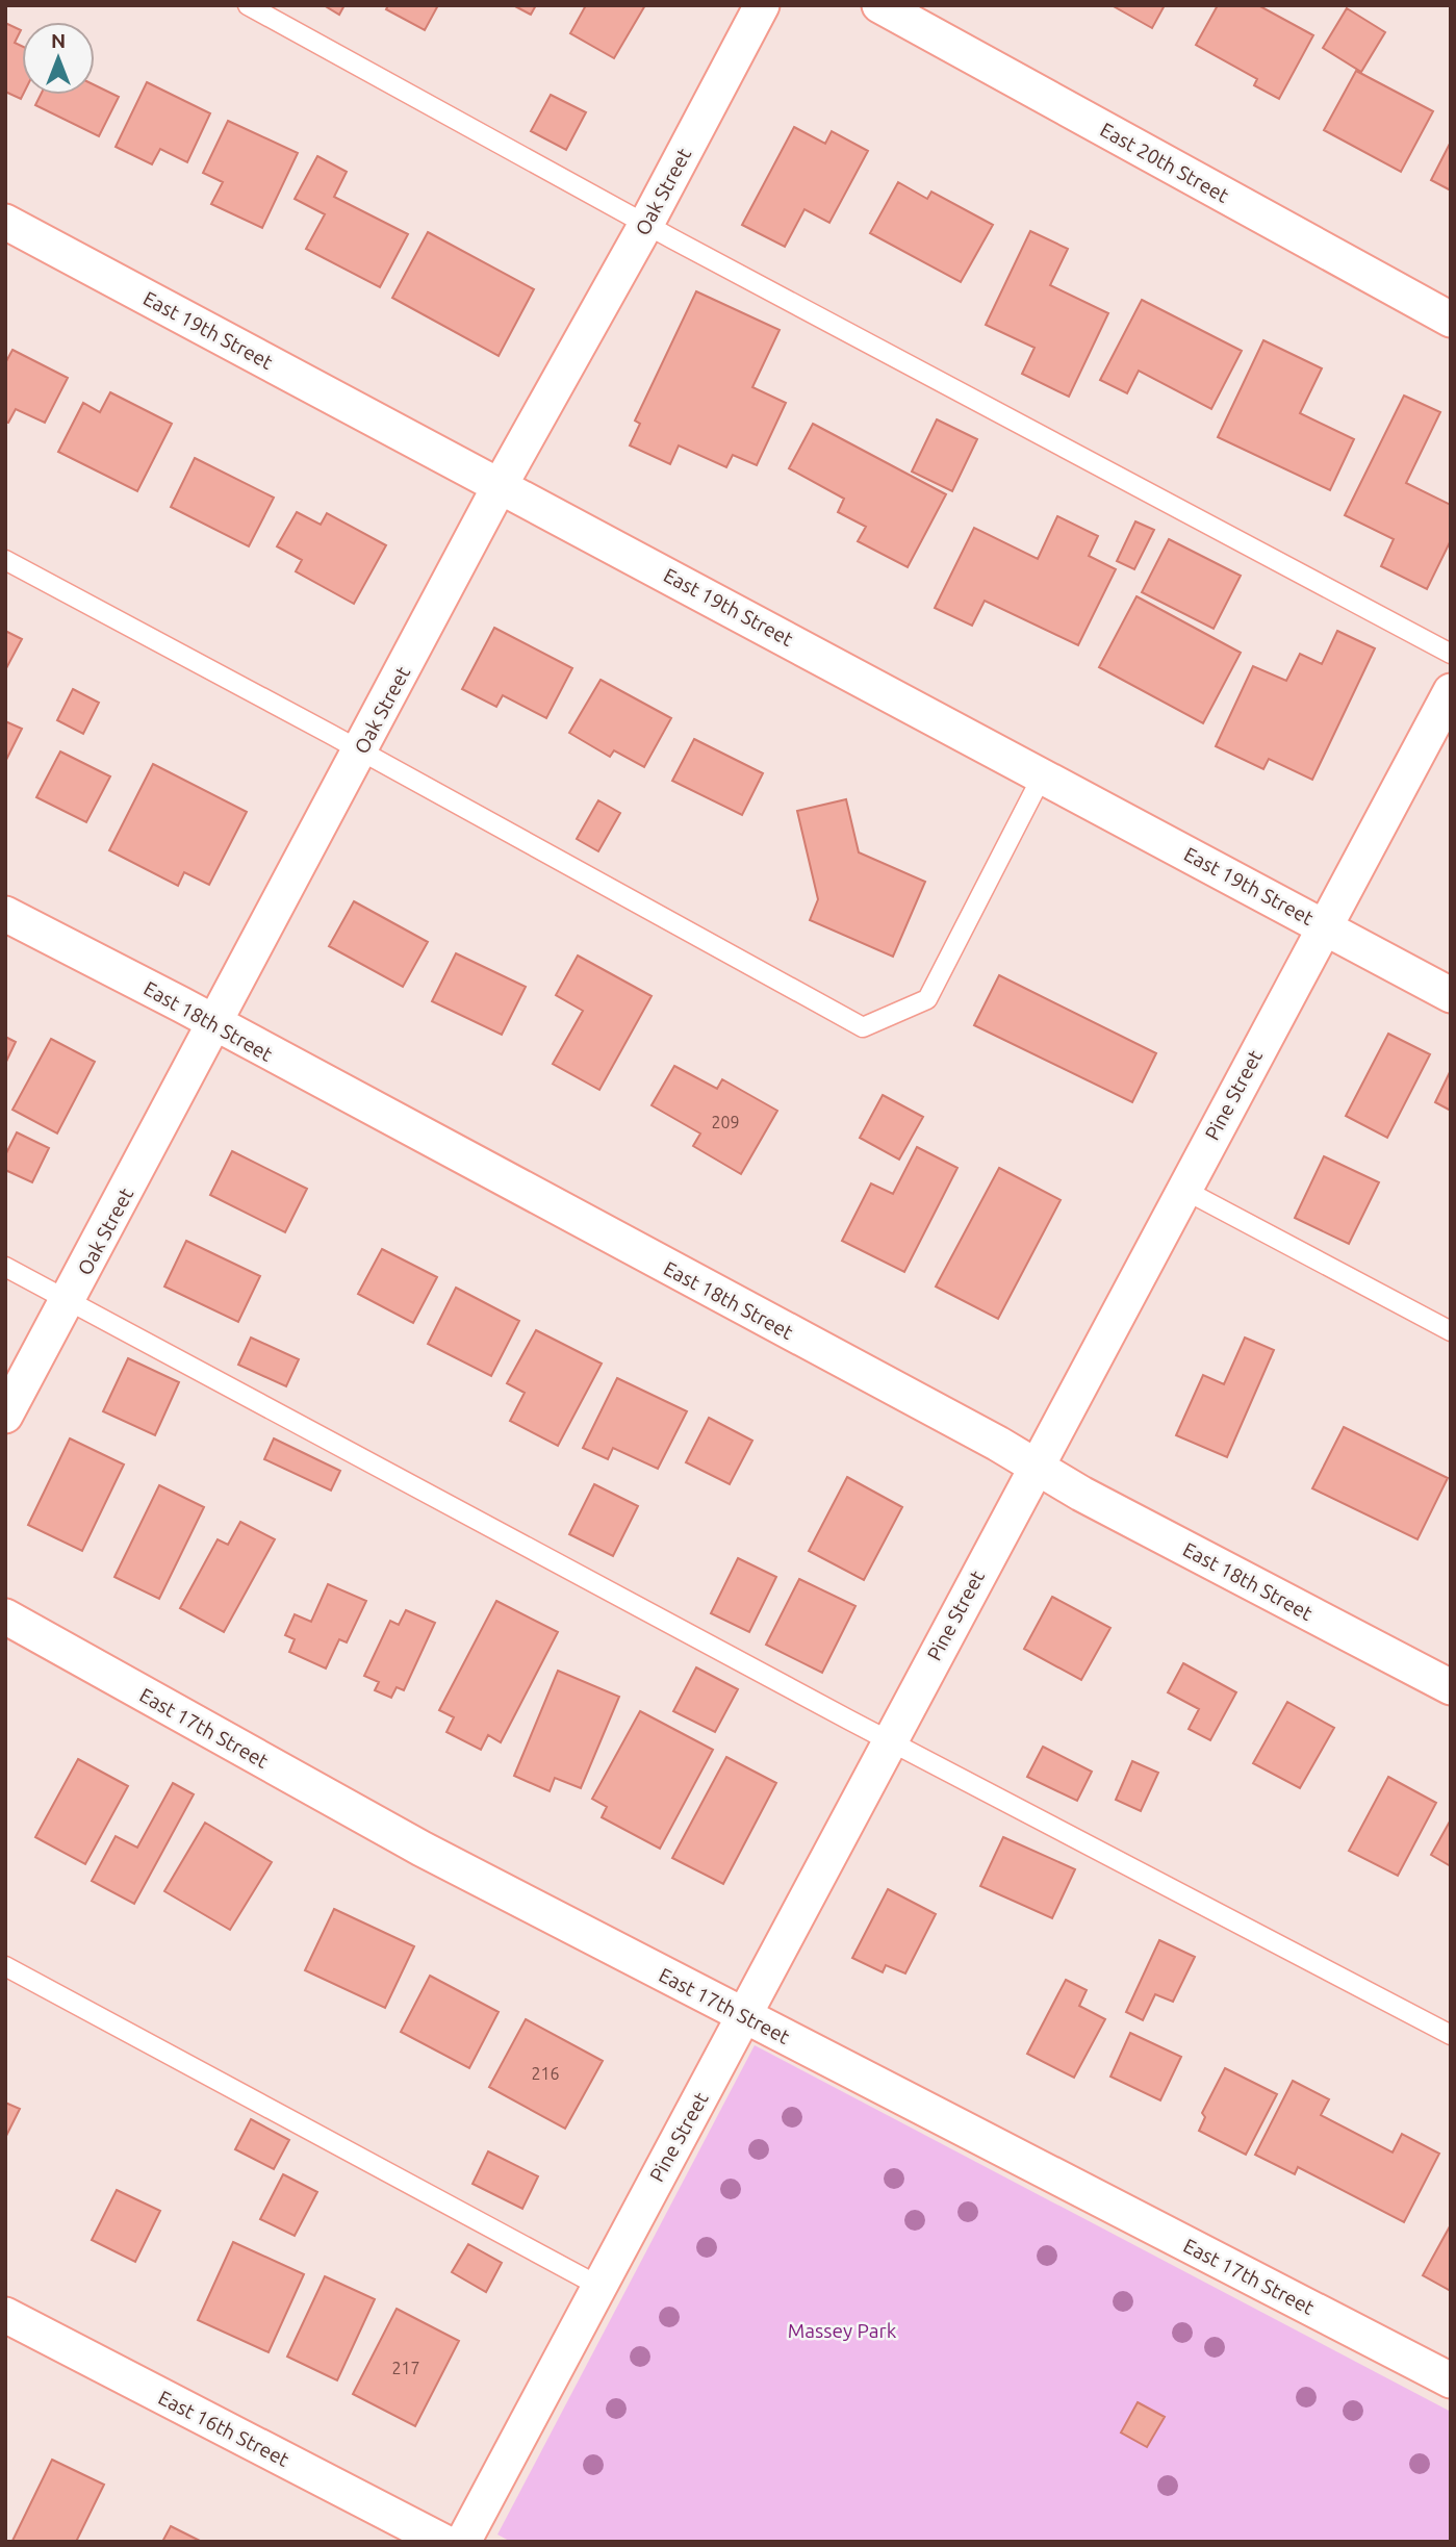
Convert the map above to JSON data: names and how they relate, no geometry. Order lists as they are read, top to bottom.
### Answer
{
  "streets": {
    "street": [
      "East 20th Street",
      "Oak Street",
      "East 19th Street",
      "East 18th Street",
      "Pine Street",
      "East 17th Street",
      "East 16th Street"
    ]
  },
  "crossings": [
    ["Oak Street", "East 19th Street"],
    ["Oak Street", "East 18th Street"],
    ["East 19th Street", "Pine Street"],
    ["East 18th Street", "Pine Street"],
    ["Pine Street", "East 17th Street"]
  ],
  "parks": ["Massey Park"],
  "house_numbers": ["209", "216", "217"],
  "north": "top"
}
